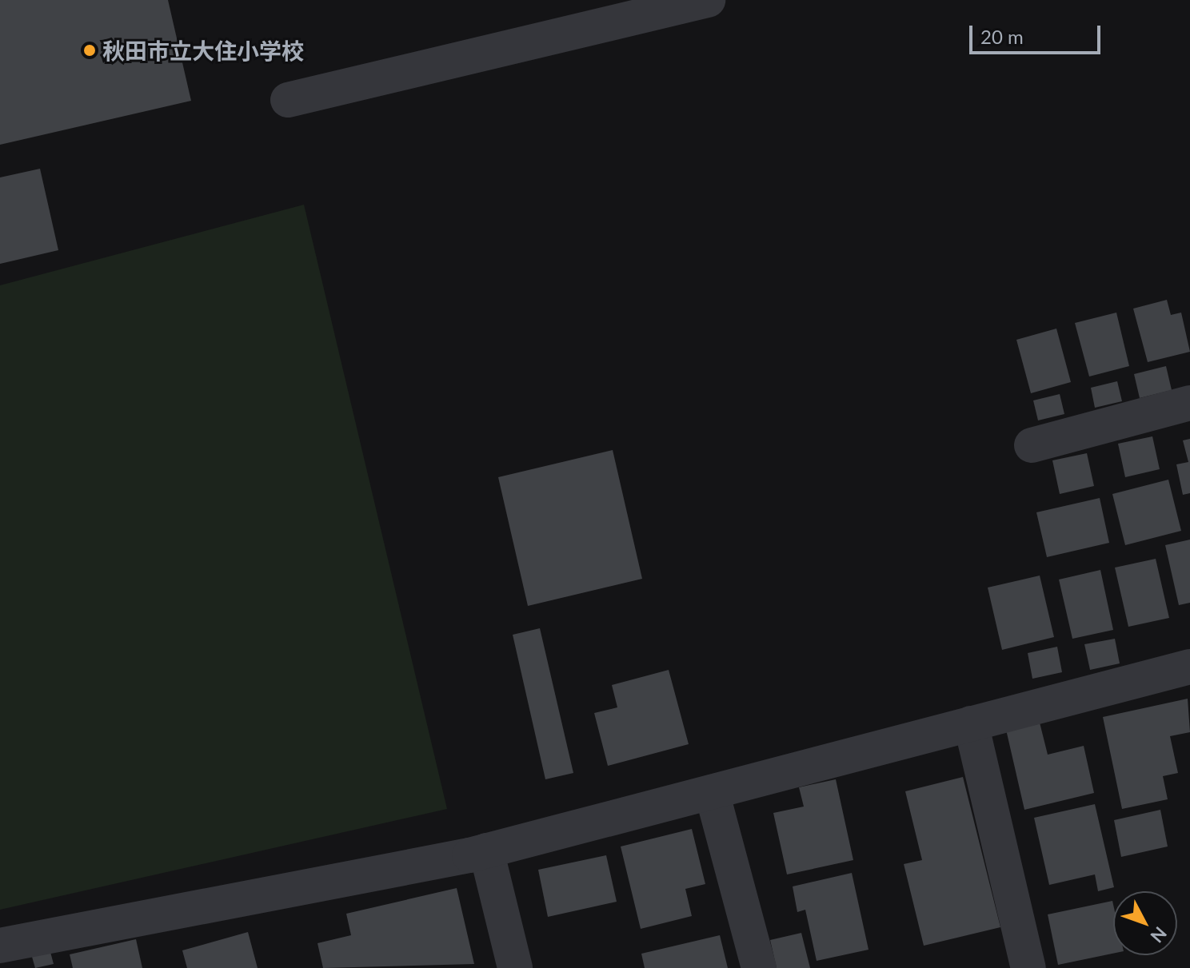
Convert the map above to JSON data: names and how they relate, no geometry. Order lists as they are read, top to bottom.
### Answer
{
  "places": ["秋田市立大住小学校"],
  "scale_bar": "20 m",
  "north": "bottom right"
}
